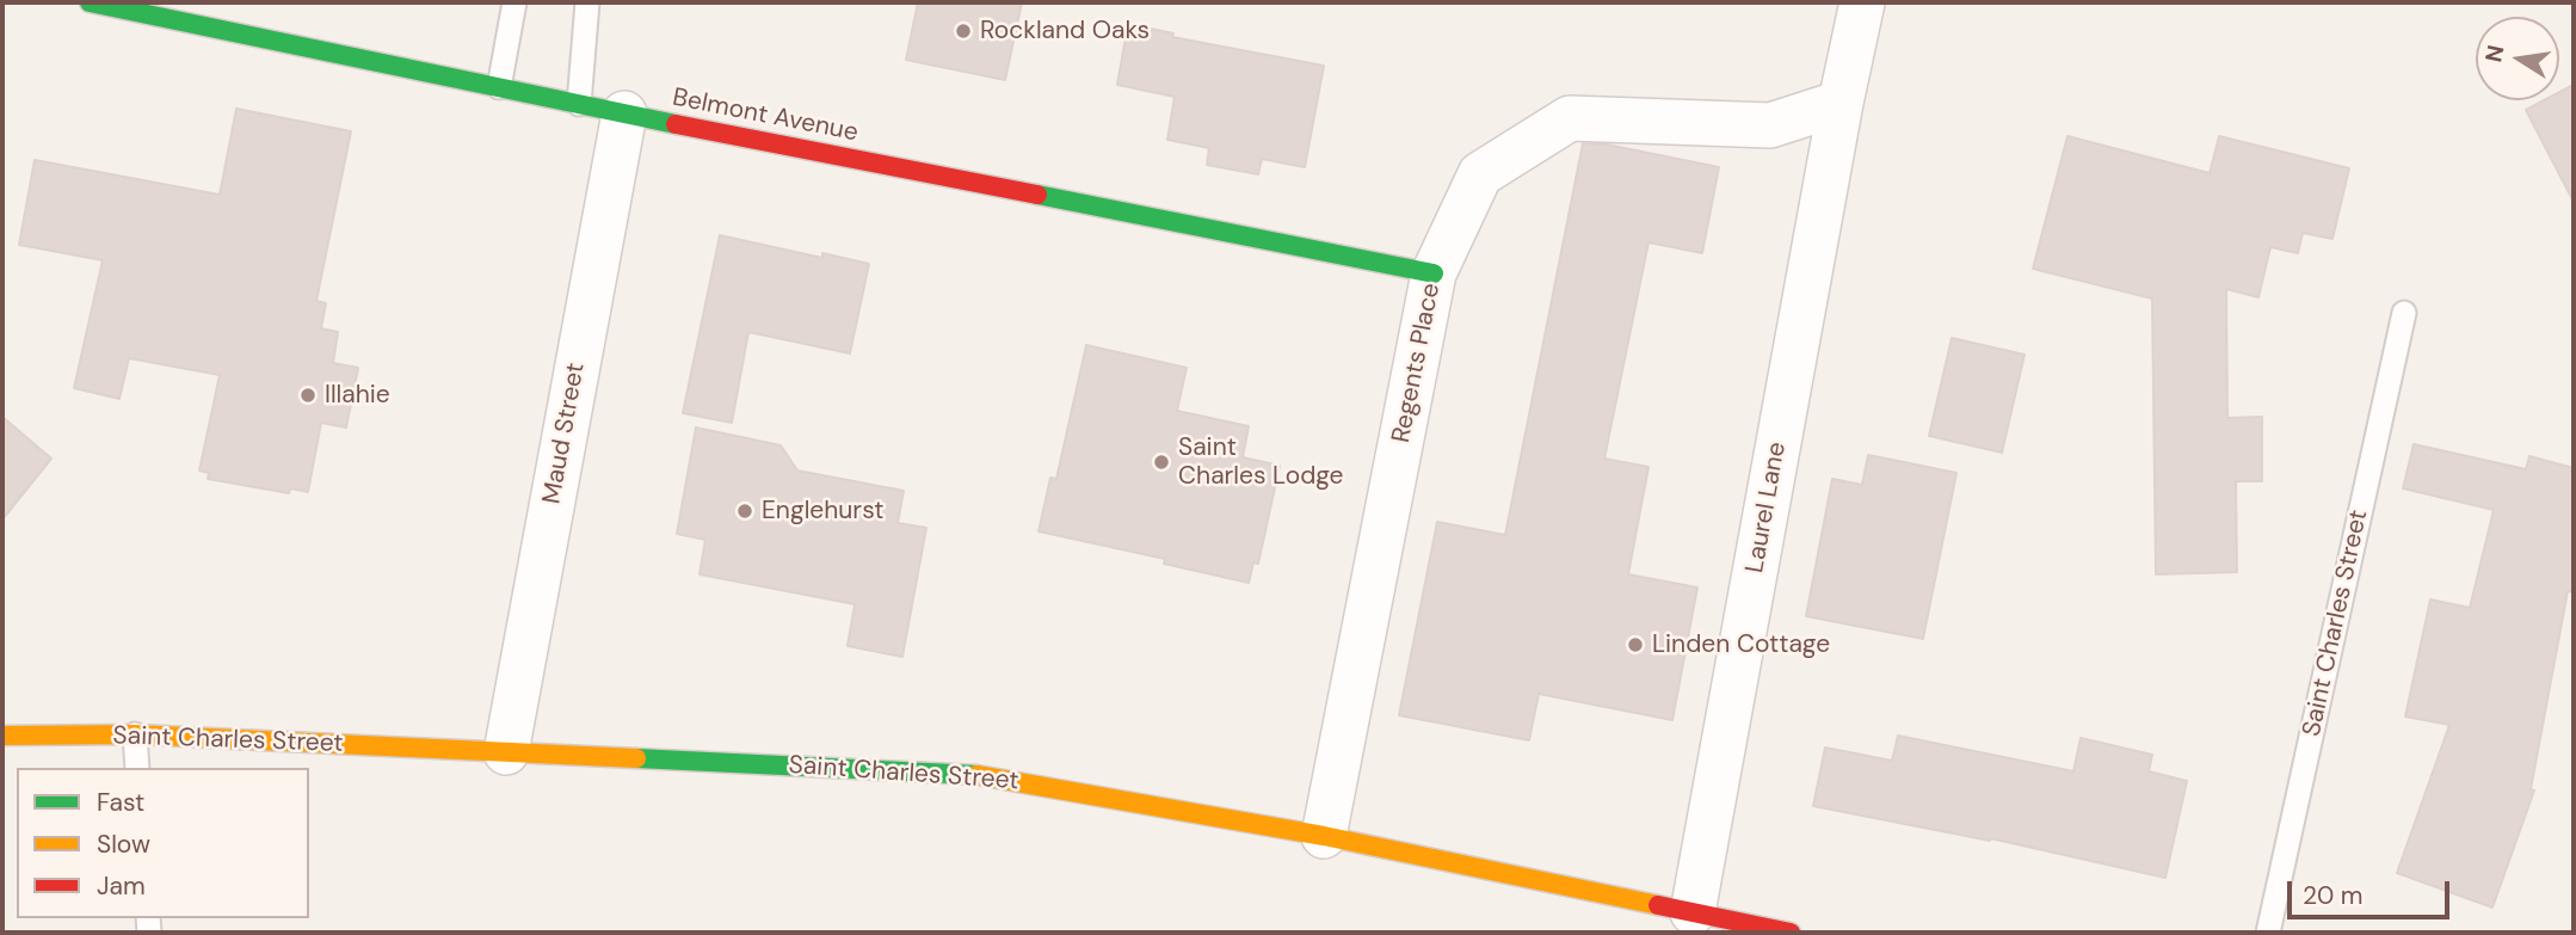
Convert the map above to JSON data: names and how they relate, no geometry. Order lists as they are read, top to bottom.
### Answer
{
  "streets": {
    "street": [
      "Belmont Avenue",
      "Regents Place",
      "Maud Street",
      "Laurel Lane",
      "Saint Charles Street"
    ]
  },
  "crossings": [
    ["Belmont Avenue", "Regents Place"],
    ["Belmont Avenue", "Maud Street"],
    ["Regents Place", "Laurel Lane"],
    ["Regents Place", "Saint Charles Street"],
    ["Maud Street", "Saint Charles Street"],
    ["Laurel Lane", "Saint Charles Street"]
  ],
  "places": [
    "Rockland Oaks",
    "Illahie",
    "Saint Charles Lodge",
    "Englehurst",
    "Linden Cottage"
  ],
  "legend": ["Fast", "Slow", "Jam"],
  "scale_bar": "20 m",
  "north": "left"
}
